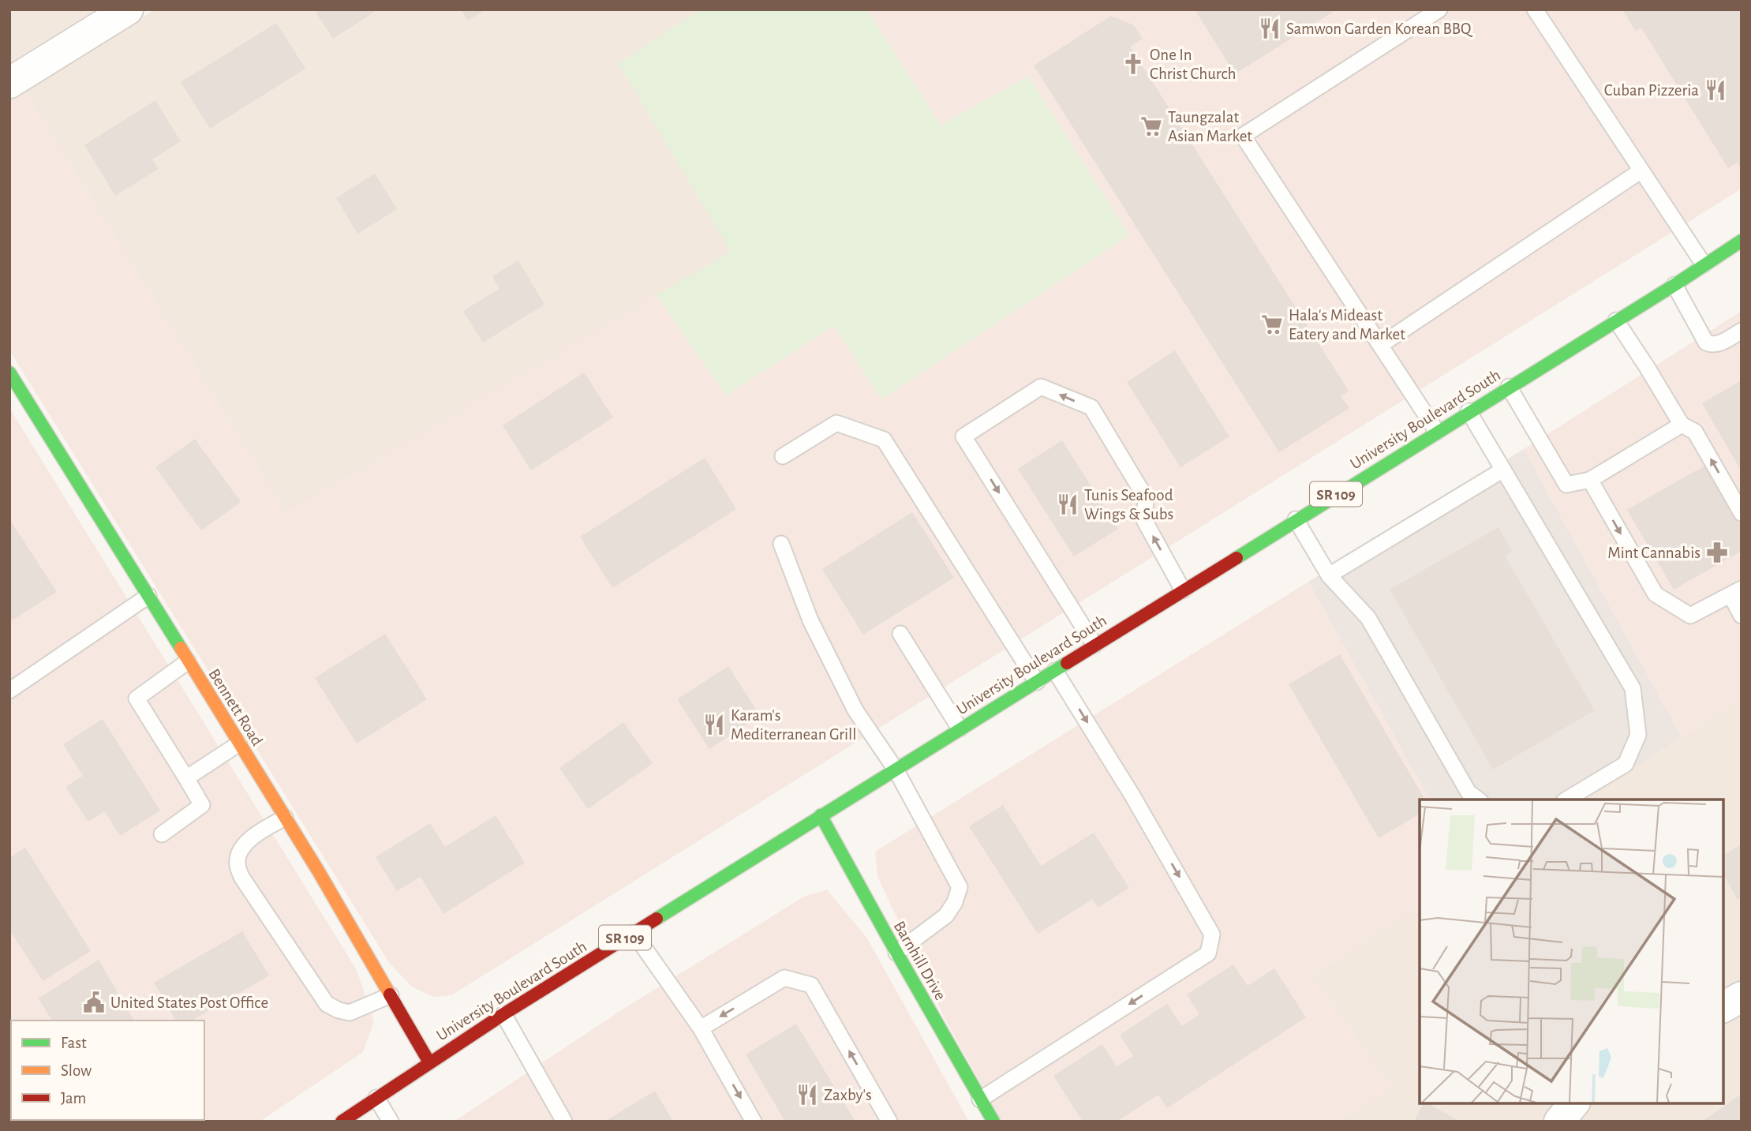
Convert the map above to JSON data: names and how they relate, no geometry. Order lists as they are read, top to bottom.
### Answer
{
  "streets": {
    "main road": [
      "University Boulevard South",
      "SR 109",
      "Bennett Road",
      "Barnhill Drive"
    ]
  },
  "crossings": [
    ["University Boulevard South", "Bennett Road"],
    ["University Boulevard South", "Barnhill Drive"]
  ],
  "places": {
    "restaurant": [
      "Samwon Garden Korean BBQ",
      "Cuban Pizzeria",
      "Tunis Seafood Wings & Subs",
      "Karam's Mediterranean Grill",
      "Zaxby's"
    ],
    "church": ["One In Christ Church"],
    "supermarket": ["Taungzalat Asian Market", "Hala's Mideast Eatery and Market"],
    "pharmacy": ["Mint Cannabis"],
    "public building": ["United States Post Office"]
  },
  "legend": ["Fast", "Slow", "Jam"]
}
